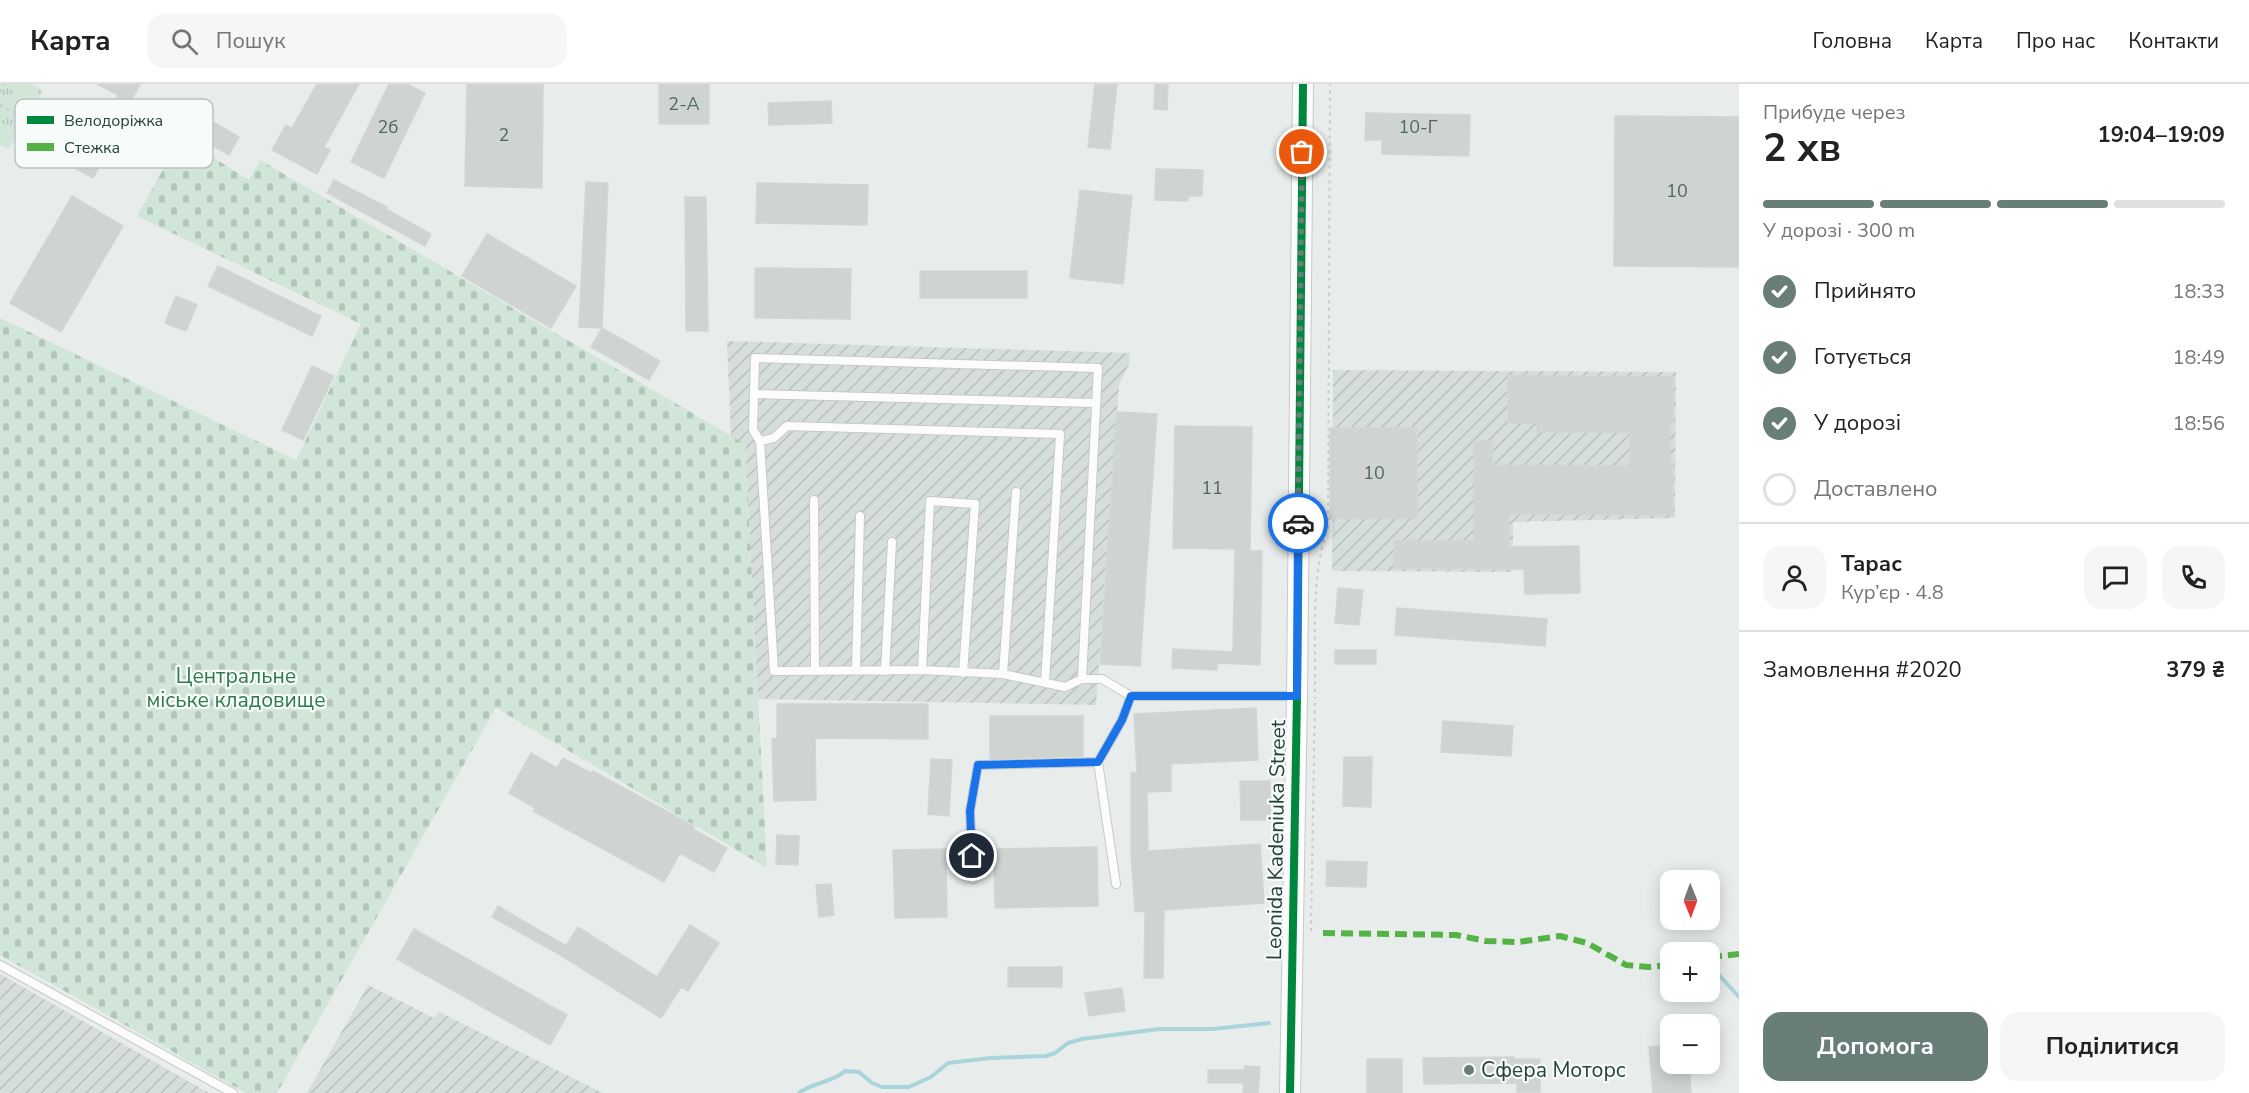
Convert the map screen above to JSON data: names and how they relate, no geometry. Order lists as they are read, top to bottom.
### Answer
{
  "streets": {
    "street": ["Leonida Kadeniuka Street"]
  },
  "parks": ["Центральне міське кладовище"],
  "places": ["Сфера Моторс"],
  "house_numbers": [
    "2-А",
    "2б",
    "10-Г",
    "2",
    "10",
    "10",
    "11"
  ],
  "legend": ["Велодоріжка", "Стежка"],
  "north": "bottom",
  "page": {
    "header": "Карта",
    "search": "Пошук",
    "nav": [
      "Головна",
      "Карта",
      "Про нас",
      "Контакти"
    ],
    "heading": ["2 хв", "Прибуде через", "19:04–19:09"],
    "panel": [
      "Тарас",
      "Кур’єр · 4.8",
      "Замовлення #2020",
      "379 ₴"
    ],
    "bar": "У дорозі · 300 m",
    "list": [
      ["Прийнято", "18:33"],
      ["Готується", "18:49"],
      ["У дорозі", "18:56"],
      "Доставлено"
    ],
    "map_buttons": ["+", "−"],
    "buttons": ["Допомога", "Поділитися"]
  }
}
